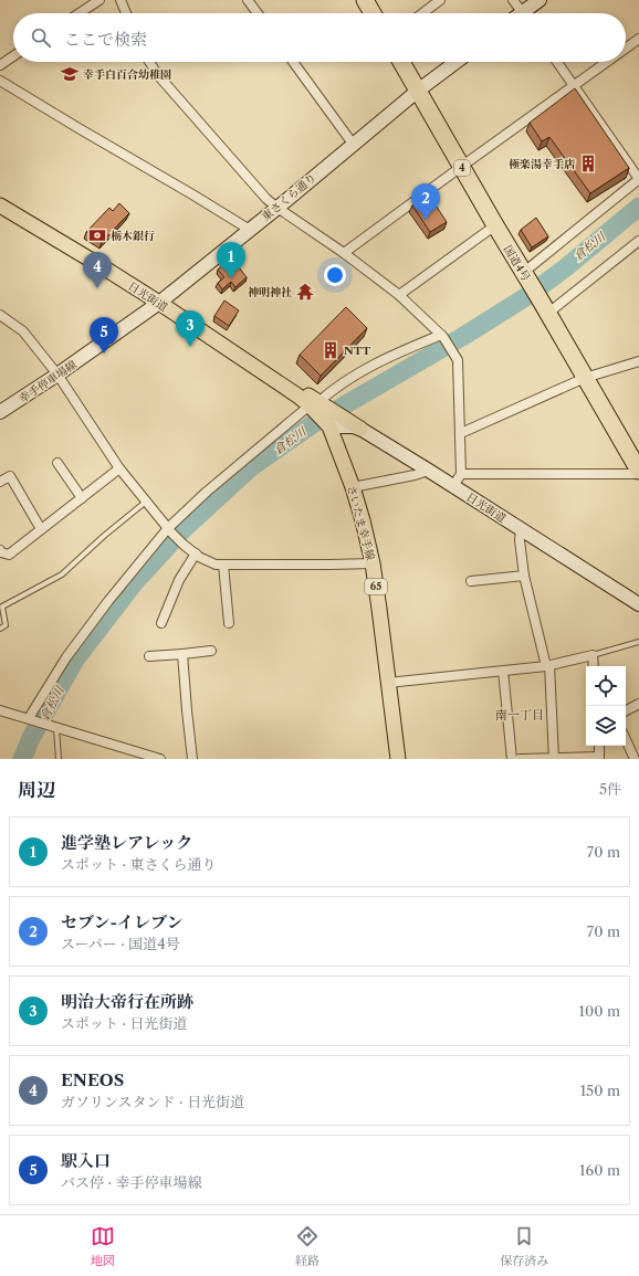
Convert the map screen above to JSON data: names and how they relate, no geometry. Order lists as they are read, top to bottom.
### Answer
{
  "streets": {
    "highway": ["4", "国道4号"],
    "main road": ["日光街道", "さいたま幸手線", "65"],
    "street": ["東さくら通り", "幸手停車場線"]
  },
  "crossings": [
    ["東さくら通り", "国道4号"],
    ["東さくら通り", "日光街道"],
    ["東さくら通り", "幸手停車場線"],
    ["日光街道", "幸手停車場線"],
    ["日光街道", "65"],
    ["さいたま幸手線", "65"]
  ],
  "districts": ["南一丁目"],
  "water": ["倉松川"],
  "places": {
    "school or university": ["幸手白百合幼稚園"],
    "building": ["極楽湯幸手店", "NTT"],
    "bank": ["栃木銀行"],
    "temple": ["神明神社"]
  },
  "page": {
    "search": "ここで検索",
    "pins": [
      "2",
      "1",
      "4",
      "3",
      "5"
    ],
    "heading": ["周辺", "5件"],
    "list": [
      {
        "mark": "1",
        "name": "進学塾レアレック",
        "note": "スポット · 東さくら通り",
        "value": "70 m"
      },
      {
        "mark": "2",
        "name": "セブン-イレブン",
        "note": "スーパー · 国道4号",
        "value": "70 m"
      },
      {
        "mark": "3",
        "name": "明治大帝行在所跡",
        "note": "スポット · 日光街道",
        "value": "100 m"
      },
      {
        "mark": "4",
        "name": "ENEOS",
        "note": "ガソリンスタンド · 日光街道",
        "value": "150 m"
      },
      {
        "mark": "5",
        "name": "駅入口",
        "note": "バス停 · 幸手停車場線",
        "value": "160 m"
      }
    ],
    "nav": ["地図", "経路", "保存済み"]
  }
}
